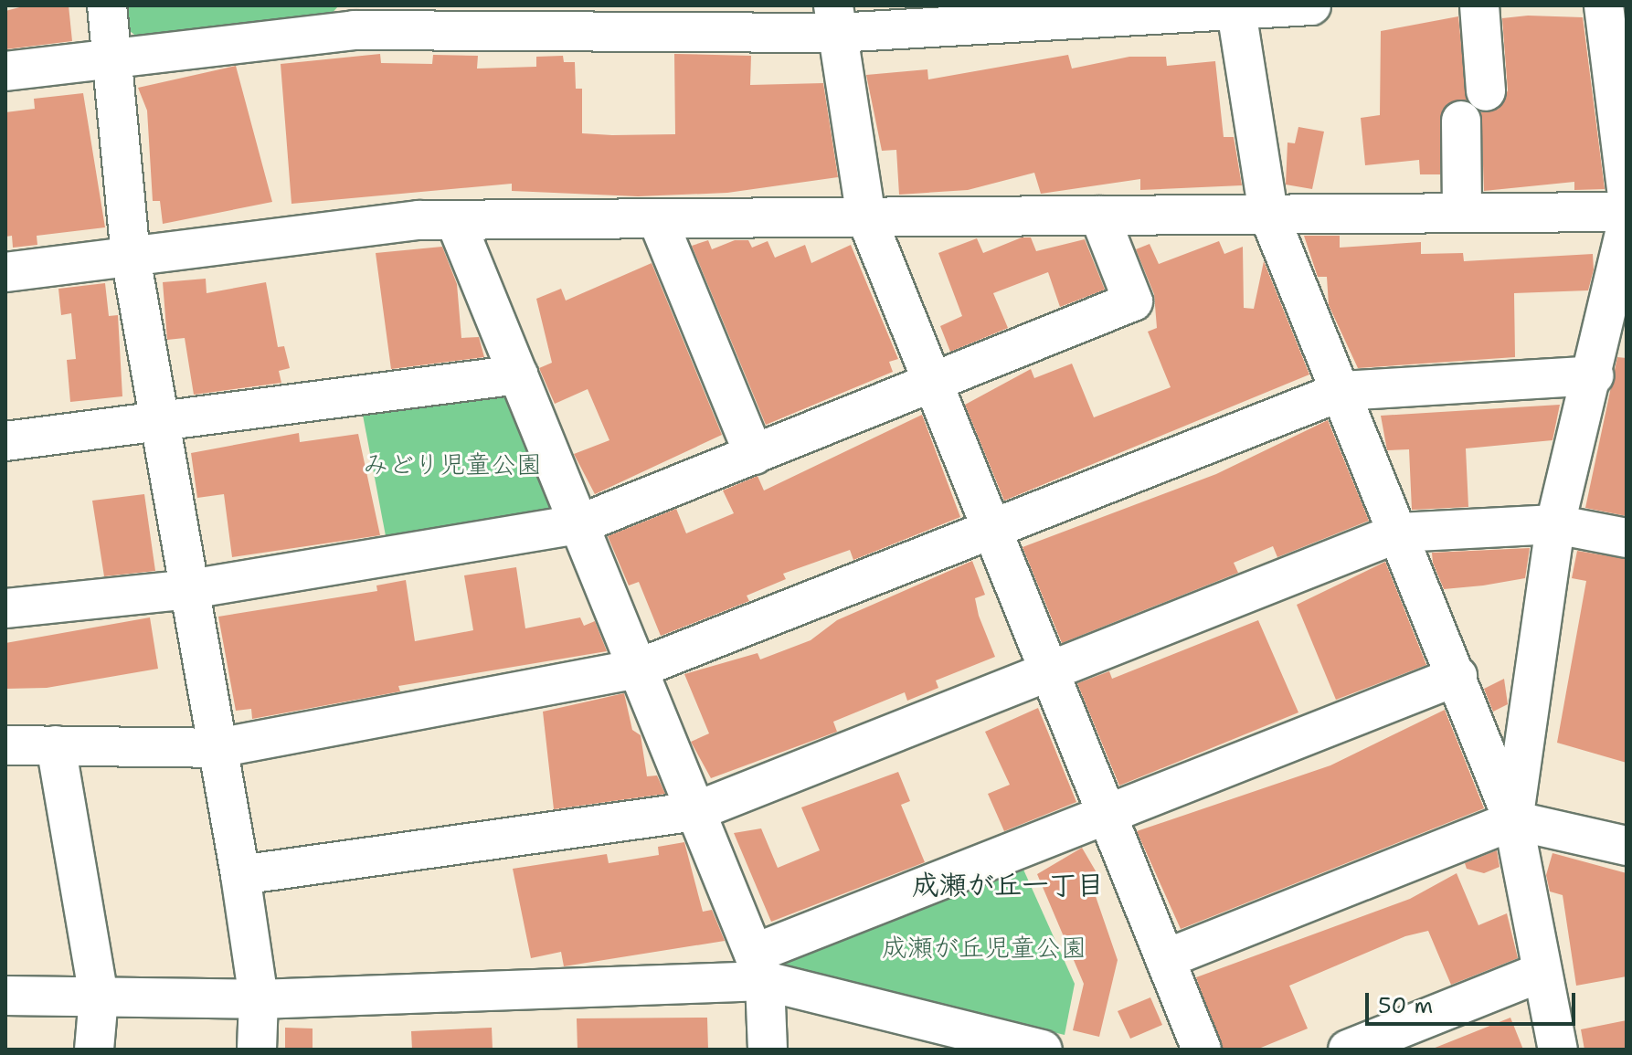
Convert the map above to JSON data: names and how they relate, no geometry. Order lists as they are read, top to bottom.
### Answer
{
  "districts": ["成瀬が丘一丁目"],
  "parks": ["みどり児童公園", "成瀬が丘児童公園"],
  "scale_bar": "50 m"
}
